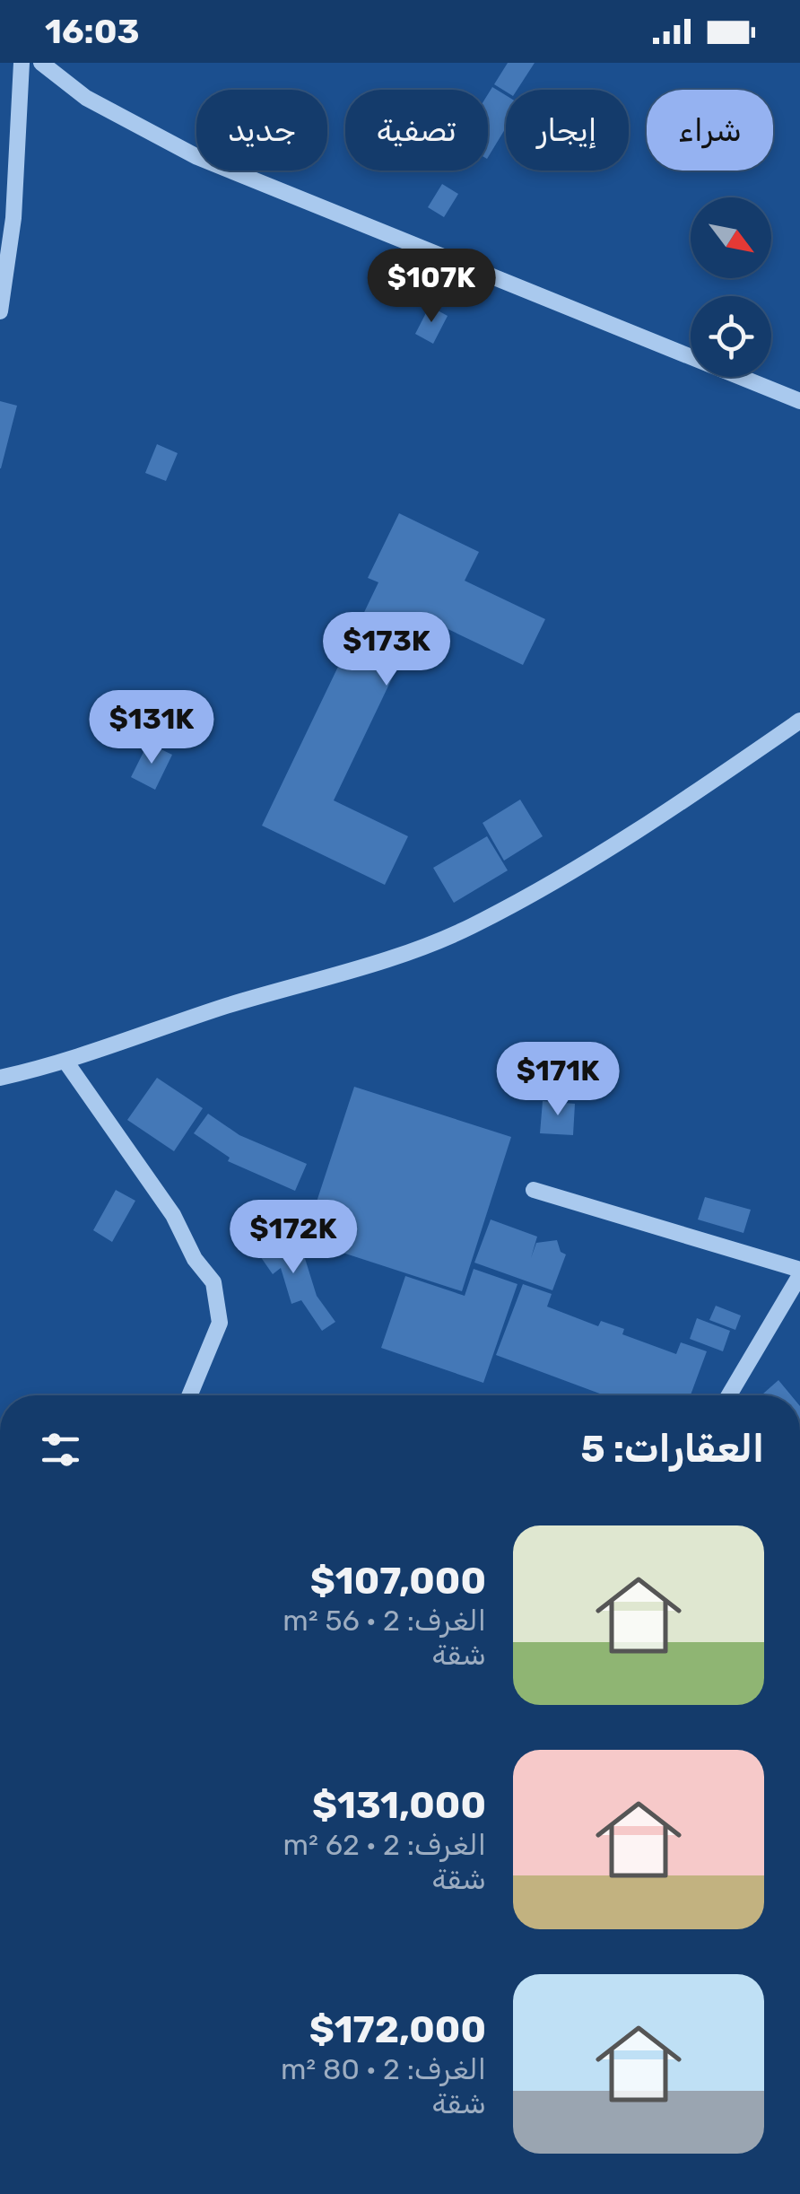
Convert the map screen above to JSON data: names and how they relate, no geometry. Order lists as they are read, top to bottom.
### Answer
{
  "north": "bottom right",
  "page": {
    "status": "16:03",
    "chip": [
      "شراء",
      "إيجار",
      "تصفية",
      "جديد"
    ],
    "price": [
      "$107K",
      "$173K",
      "$131K",
      "$171K",
      "$172K"
    ],
    "heading": "العقارات: 5",
    "list": [
      {
        "name": "$107,000",
        "note": "الغرف: 2 · 56 m² · شقة"
      },
      {
        "name": "$131,000",
        "note": "الغرف: 2 · 62 m² · شقة"
      },
      {
        "name": "$172,000",
        "note": "الغرف: 2 · 80 m² · شقة"
      }
    ]
  }
}
